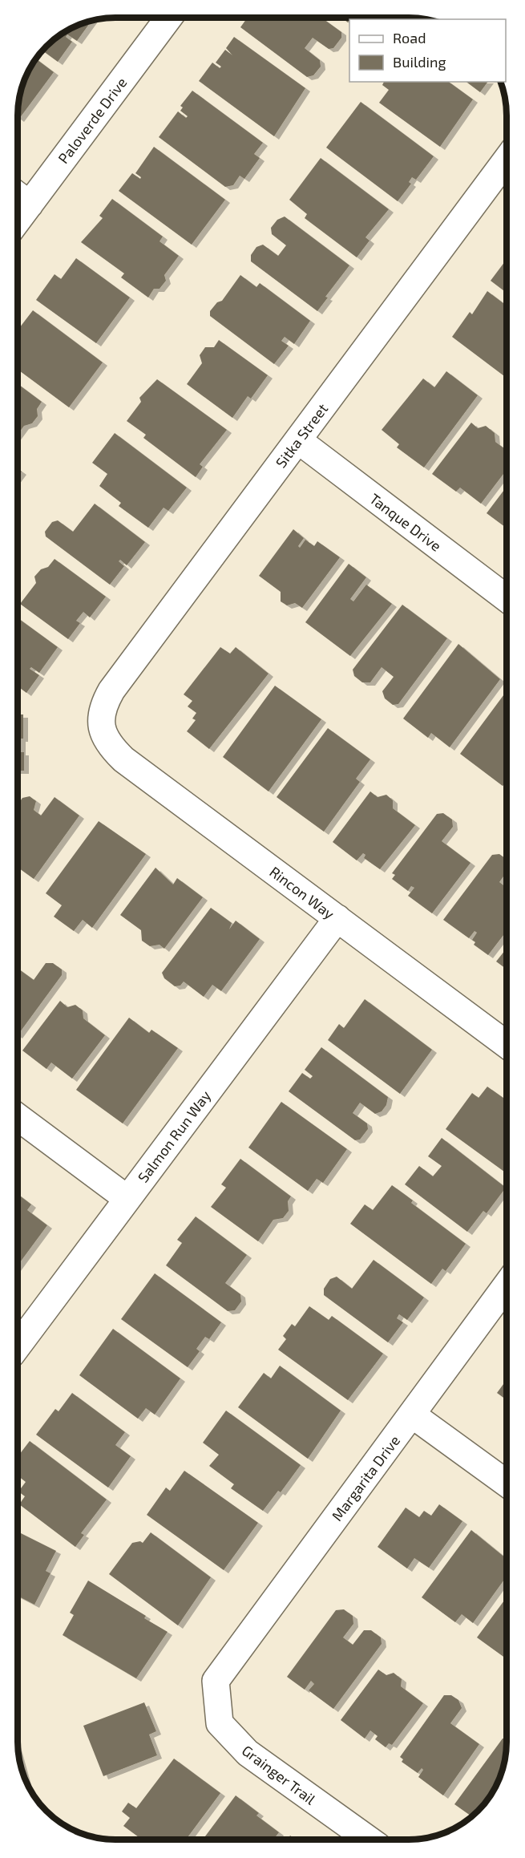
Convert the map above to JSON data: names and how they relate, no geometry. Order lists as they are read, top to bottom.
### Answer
{
  "streets": {
    "street": [
      "Paloverde Drive",
      "Sitka Street",
      "Tanque Drive",
      "Rincon Way",
      "Salmon Run Way",
      "Margarita Drive",
      "Grainger Trail"
    ]
  },
  "crossings": [
    ["Sitka Street", "Tanque Drive"],
    ["Sitka Street", "Rincon Way"],
    ["Rincon Way", "Salmon Run Way"],
    ["Margarita Drive", "Grainger Trail"]
  ],
  "legend": ["Road", "Building"]
}
